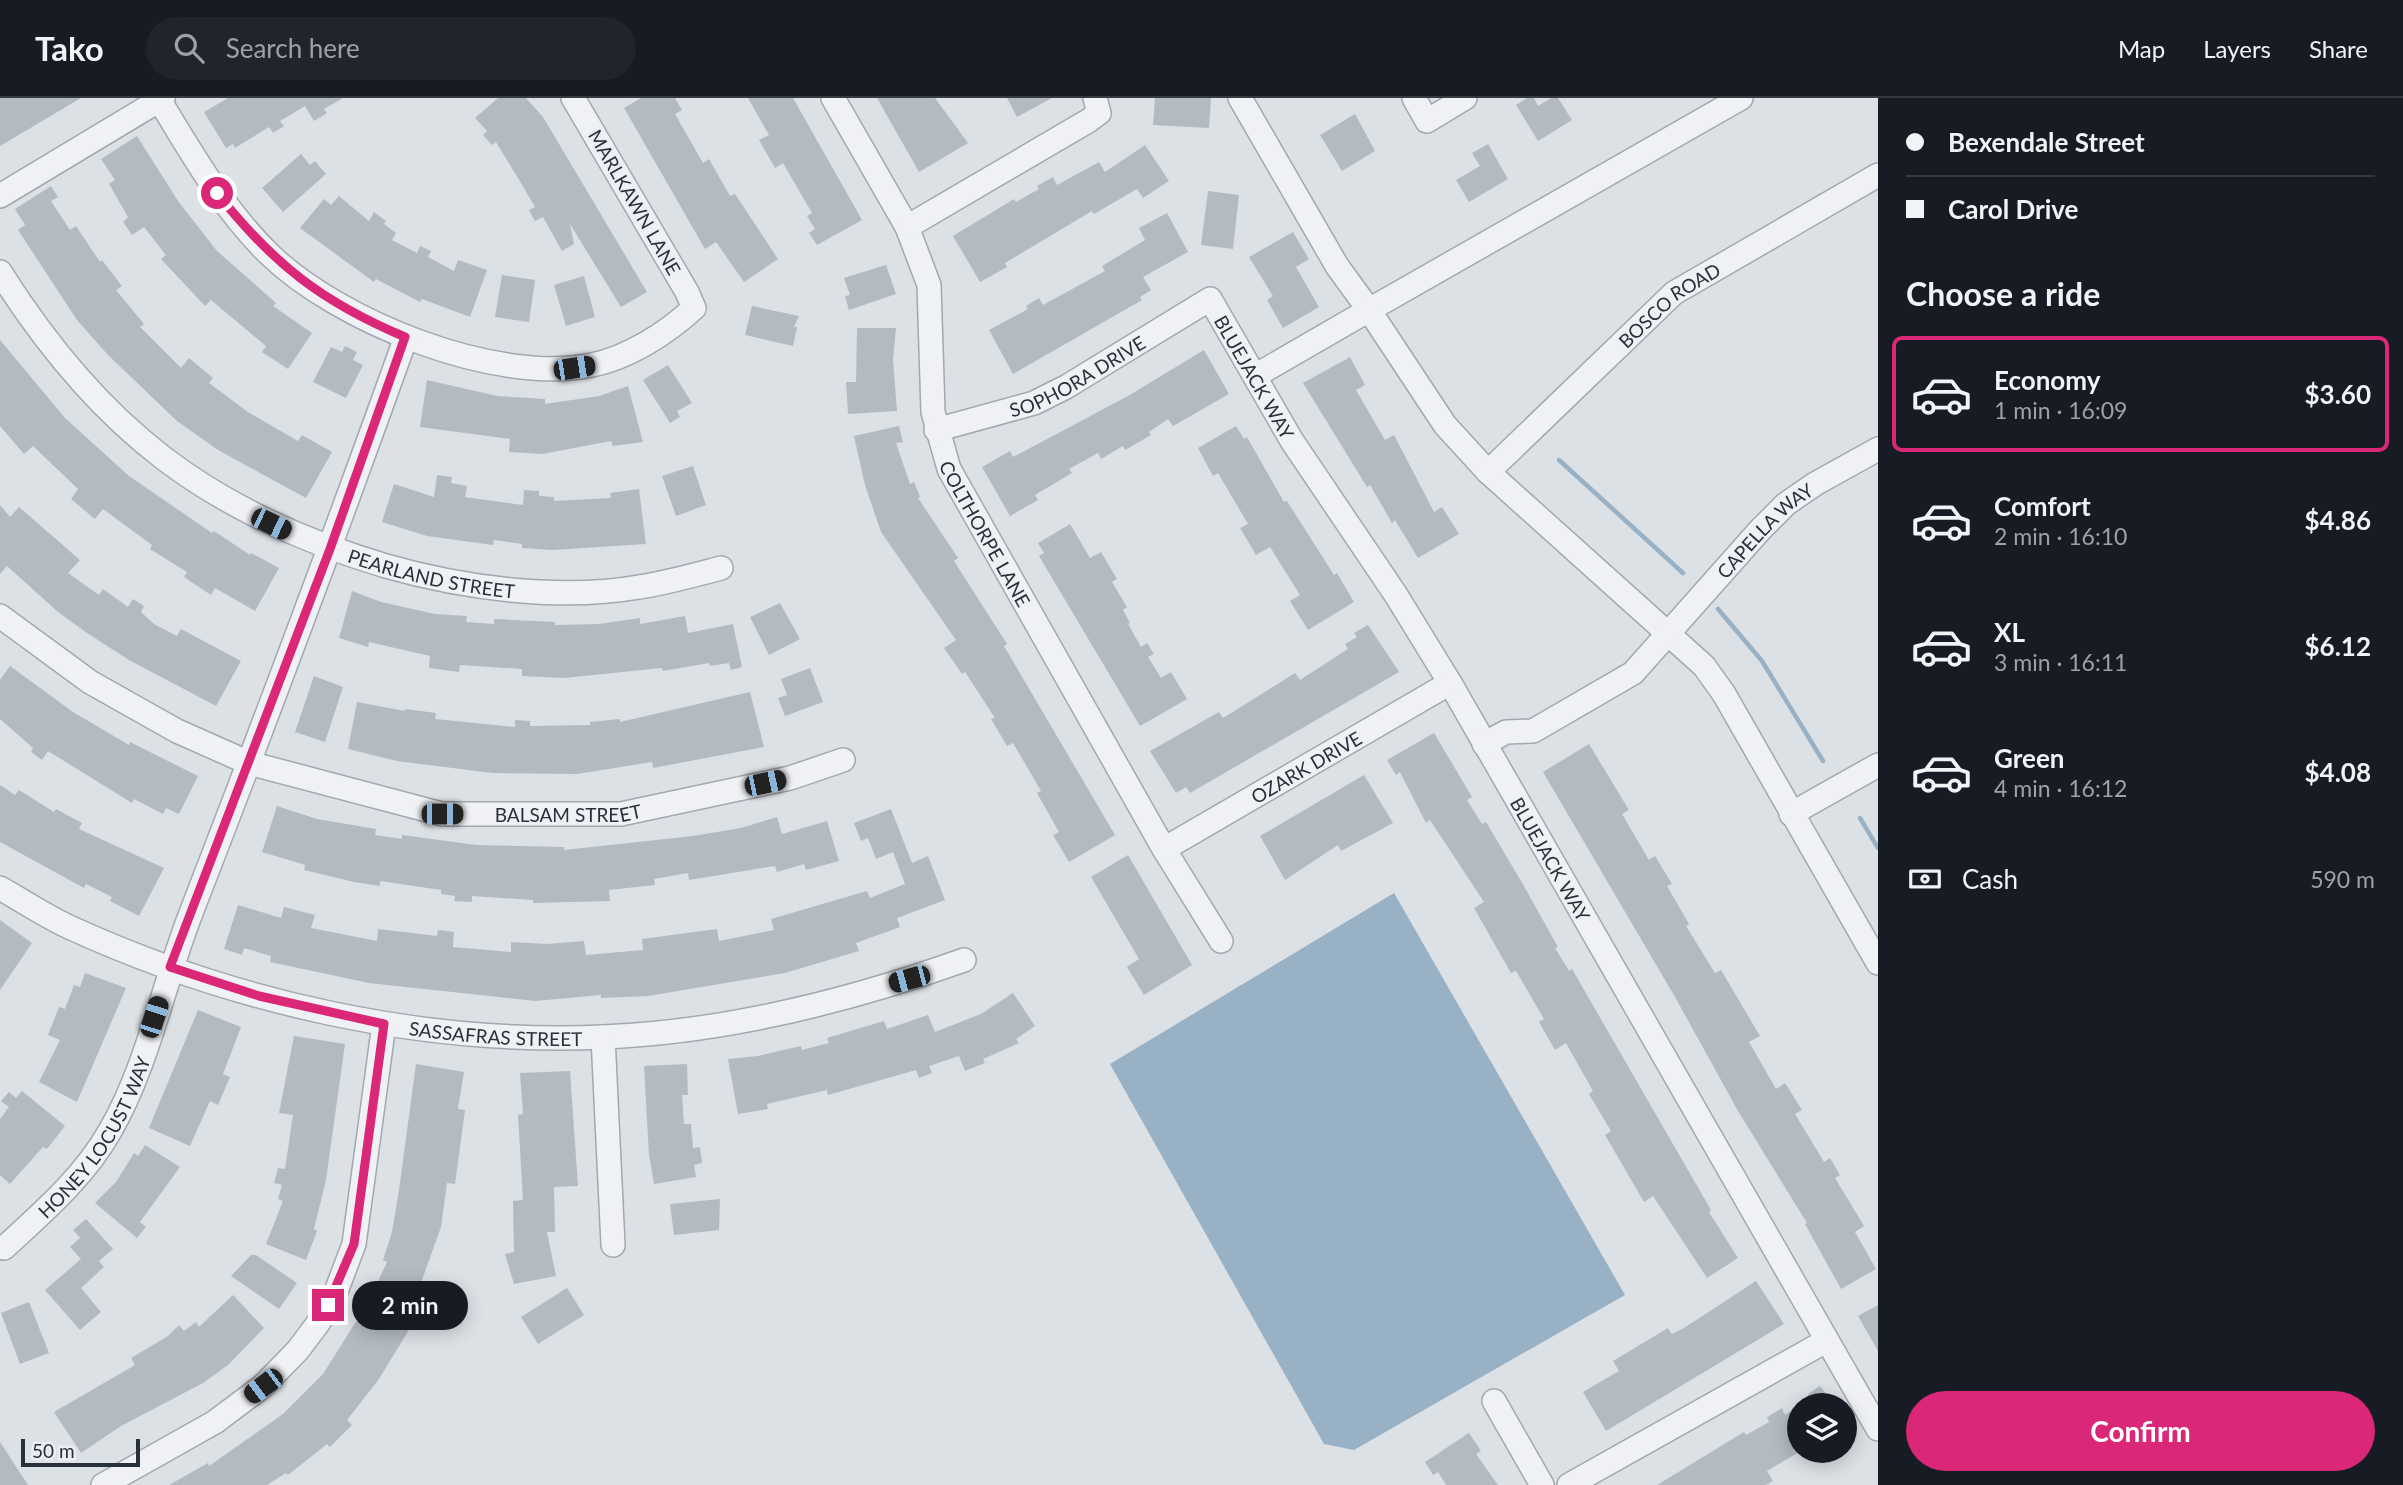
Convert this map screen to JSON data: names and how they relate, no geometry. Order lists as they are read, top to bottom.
{
  "streets": {
    "street": [
      "MARLKAWN LANE",
      "BOSCO ROAD",
      "SOPHORA DRIVE",
      "BLUEJACK WAY",
      "CAPELLA WAY",
      "COLTHORPE LANE",
      "PEARLAND STREET",
      "OZARK DRIVE",
      "BALSAM STREET",
      "SASSAFRAS STREET",
      "HONEY LOCUST WAY"
    ]
  },
  "crossings": [
    ["MARLKAWN LANE", "HONEY LOCUST WAY"],
    ["SOPHORA DRIVE", "BLUEJACK WAY"],
    ["SOPHORA DRIVE", "COLTHORPE LANE"],
    ["BLUEJACK WAY", "CAPELLA WAY"],
    ["BLUEJACK WAY", "OZARK DRIVE"],
    ["COLTHORPE LANE", "OZARK DRIVE"],
    ["PEARLAND STREET", "HONEY LOCUST WAY"],
    ["BALSAM STREET", "HONEY LOCUST WAY"],
    ["SASSAFRAS STREET", "HONEY LOCUST WAY"]
  ],
  "scale_bar": "50 m",
  "page": {
    "header": "Tako",
    "search": "Search here",
    "nav": ["Map", "Layers", "Share"],
    "banner": ["Bexendale Street", "Carol Drive"],
    "heading": "Choose a ride",
    "list": [
      {
        "name": "Economy",
        "note": "1 min · 16:09",
        "value": "$3.60"
      },
      {
        "name": "Comfort",
        "note": "2 min · 16:10",
        "value": "$4.86"
      },
      {
        "name": "XL",
        "note": "3 min · 16:11",
        "value": "$6.12"
      },
      {
        "name": "Green",
        "note": "4 min · 16:12",
        "value": "$4.08"
      }
    ],
    "pay": ["Cash", "590 m"],
    "bubble": "2 min",
    "buttons": "Confirm",
    "scale": "50 m"
  }
}
